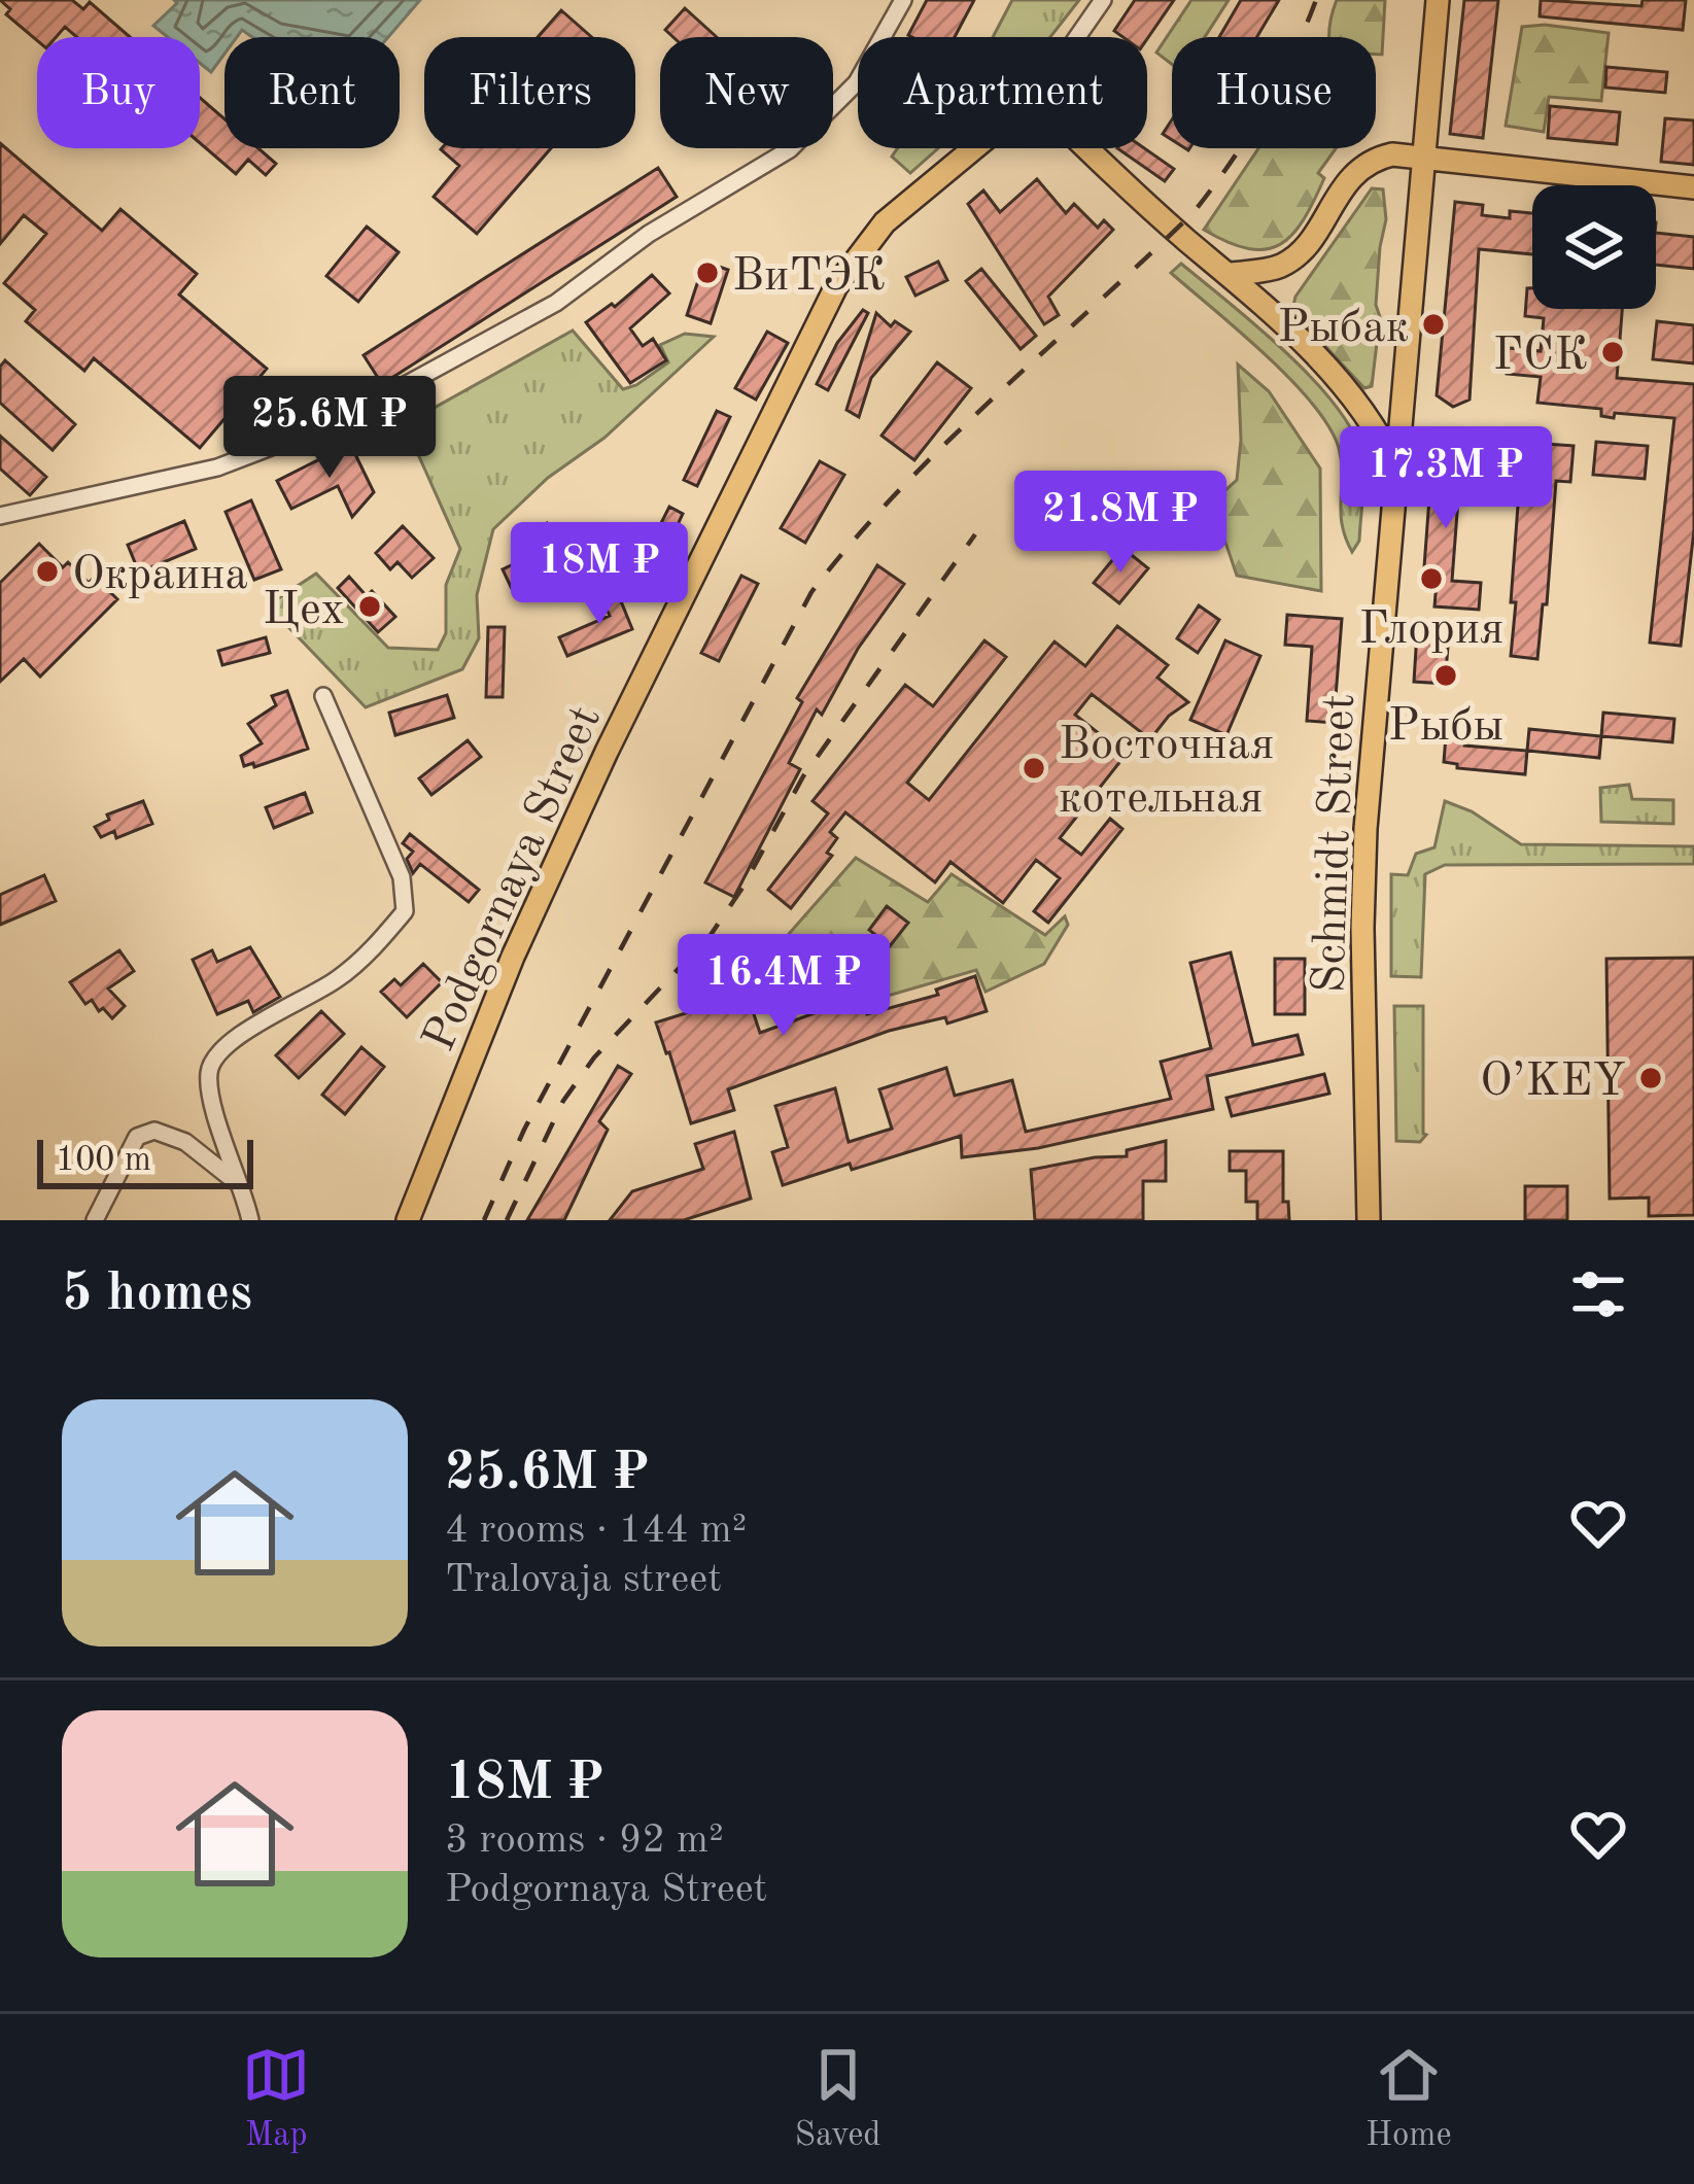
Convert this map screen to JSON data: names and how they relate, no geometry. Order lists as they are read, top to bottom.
{
  "streets": {
    "main road": ["Schmidt Street", "Podgornaya Street"]
  },
  "places": [
    "ВиТЭК",
    "Рыбак",
    "ГСК",
    "Окраина",
    "Глория",
    "Цех",
    "Рыбы",
    "Восточная котельная",
    "O’KEY"
  ],
  "scale_bar": "100 m",
  "page": {
    "chip": [
      "Buy",
      "Rent",
      "Filters",
      "New",
      "Apartment",
      "House"
    ],
    "price": [
      "25.6M ₽",
      "17.3M ₽",
      "21.8M ₽",
      "18M ₽",
      "16.4M ₽"
    ],
    "scale": "100 m",
    "heading": "5 homes",
    "list": [
      {
        "name": "25.6M ₽",
        "note": "4 rooms · 144 m² · Tralovaja street"
      },
      {
        "name": "18M ₽",
        "note": "3 rooms · 92 m² · Podgornaya Street"
      }
    ],
    "tabs": ["Map", "Saved", "Home"]
  }
}
